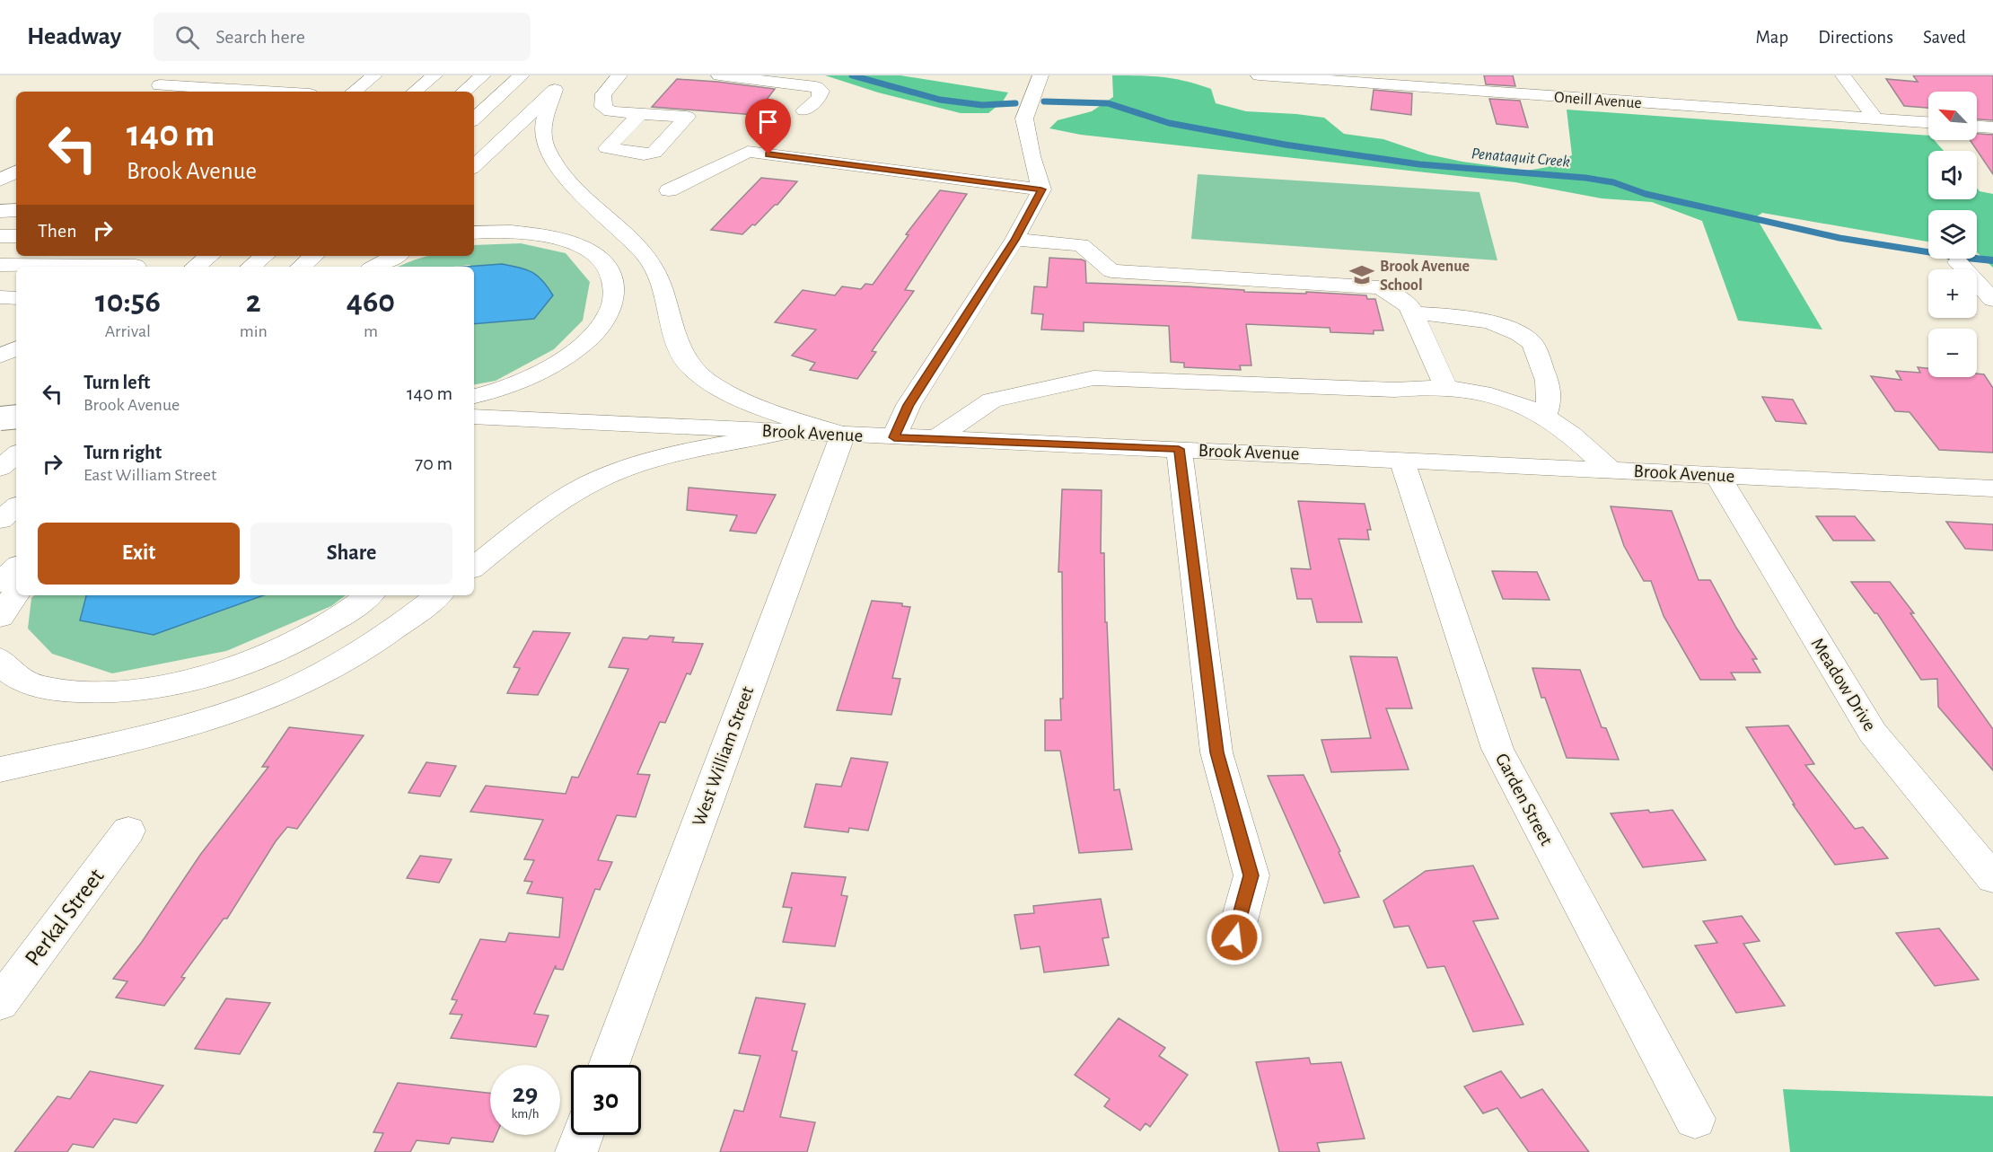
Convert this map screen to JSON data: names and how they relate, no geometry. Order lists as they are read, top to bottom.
{
  "streets": {
    "main road": [
      "Oneill Avenue",
      "Brook Avenue",
      "Meadow Drive",
      "West William Street",
      "Garden Street",
      "Perkal Street"
    ]
  },
  "crossings": [
    ["Brook Avenue", "Meadow Drive"],
    ["Brook Avenue", "West William Street"],
    ["Brook Avenue", "Garden Street"]
  ],
  "water": ["Penataquit Creek"],
  "places": {
    "school or university": ["Brook Avenue School"]
  },
  "north": "top left",
  "page": {
    "header": "Headway",
    "search": "Search here",
    "nav": ["Map", "Directions", "Saved"],
    "map_buttons": ["+", "−"],
    "turn": ["140 m", "Brook Avenue"],
    "then": "Then",
    "eta": [
      "10:56",
      "Arrival",
      "2",
      "min",
      "460",
      "m"
    ],
    "list": [
      {
        "name": "Turn left",
        "note": "Brook Avenue",
        "value": "140 m"
      },
      {
        "name": "Turn right",
        "note": "East William Street",
        "value": "70 m"
      }
    ],
    "buttons": ["Exit", "Share"],
    "speed": "29 km/h",
    "limit": "30"
  }
}
